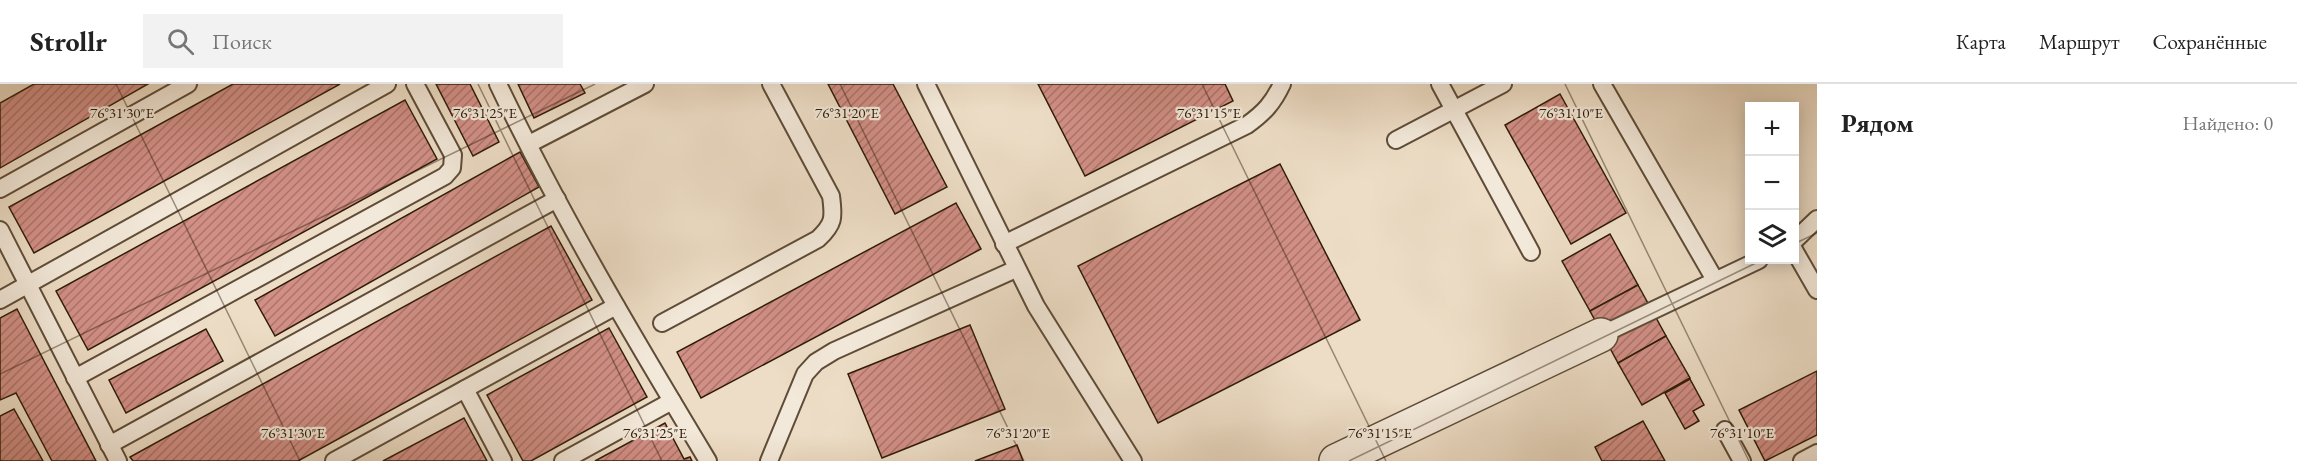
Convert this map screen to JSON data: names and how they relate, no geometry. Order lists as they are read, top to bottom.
{
  "page": {
    "header": "Strollr",
    "search": "Поиск",
    "nav": ["Карта", "Маршрут", "Сохранённые"],
    "heading": ["Рядом", "Найдено: 0"],
    "map_buttons": ["+", "−"]
  },
  "coordinates": [
    "76°31'30\"E",
    "76°31'25\"E",
    "76°31'15\"E",
    "76°31'10\"E",
    "76°31'20\"E"
  ]
}
